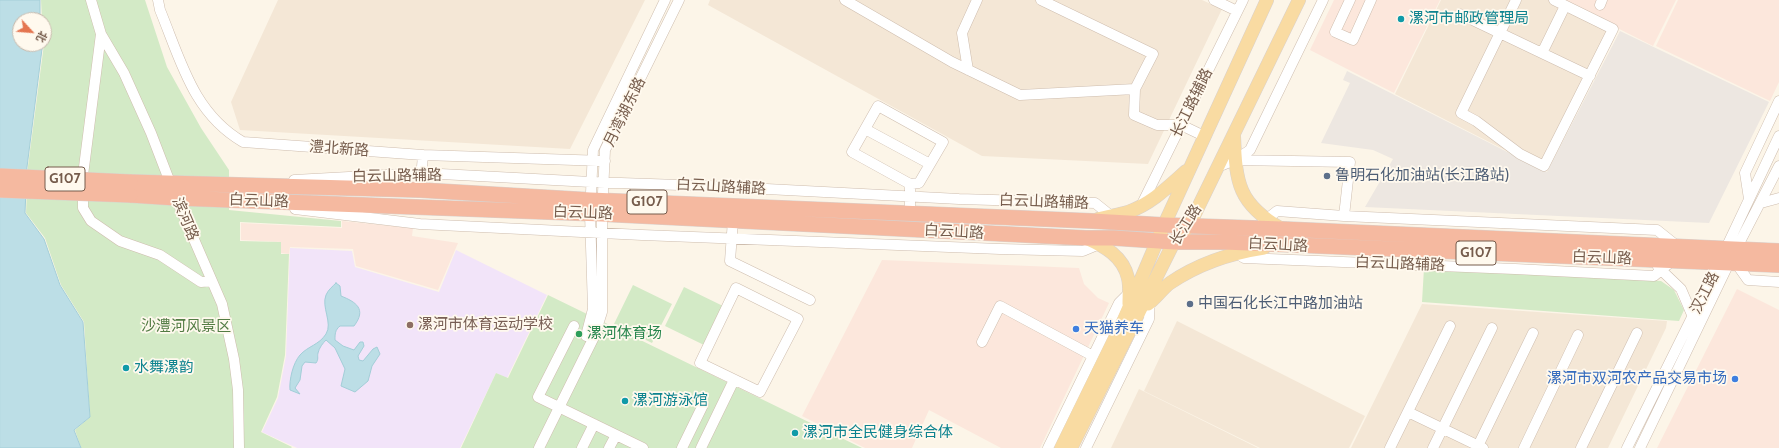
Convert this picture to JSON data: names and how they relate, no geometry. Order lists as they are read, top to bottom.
{
  "streets": {
    "highway": ["G107", "白云山路"],
    "main road": ["长江路"],
    "street": [
      "长江路辅路",
      "月湾湖东路",
      "澧北新路",
      "白云山路辅路",
      "滨河路",
      "汉江路"
    ]
  },
  "crossings": [
    ["月湾湖东路", "澧北新路"],
    ["月湾湖东路", "白云山路辅路"],
    ["月湾湖东路", "白云山路"],
    ["白云山路辅路", "白云山路"],
    ["G107", "白云山路"],
    ["白云山路", "滨河路"],
    ["白云山路", "长江路"],
    ["白云山路", "汉江路"]
  ],
  "parks": ["沙澧河风景区"],
  "places": [
    "漯河市邮政管理局",
    "鲁明石化加油站(长江路站)",
    "中国石化长江中路加油站",
    "漯河市体育运动学校",
    "天猫养车",
    "漯河体育场",
    "水舞漯韵",
    "漯河市双河农产品交易市场",
    "漯河游泳馆",
    "漯河市全民健身综合体"
  ],
  "north": "bottom right"
}
